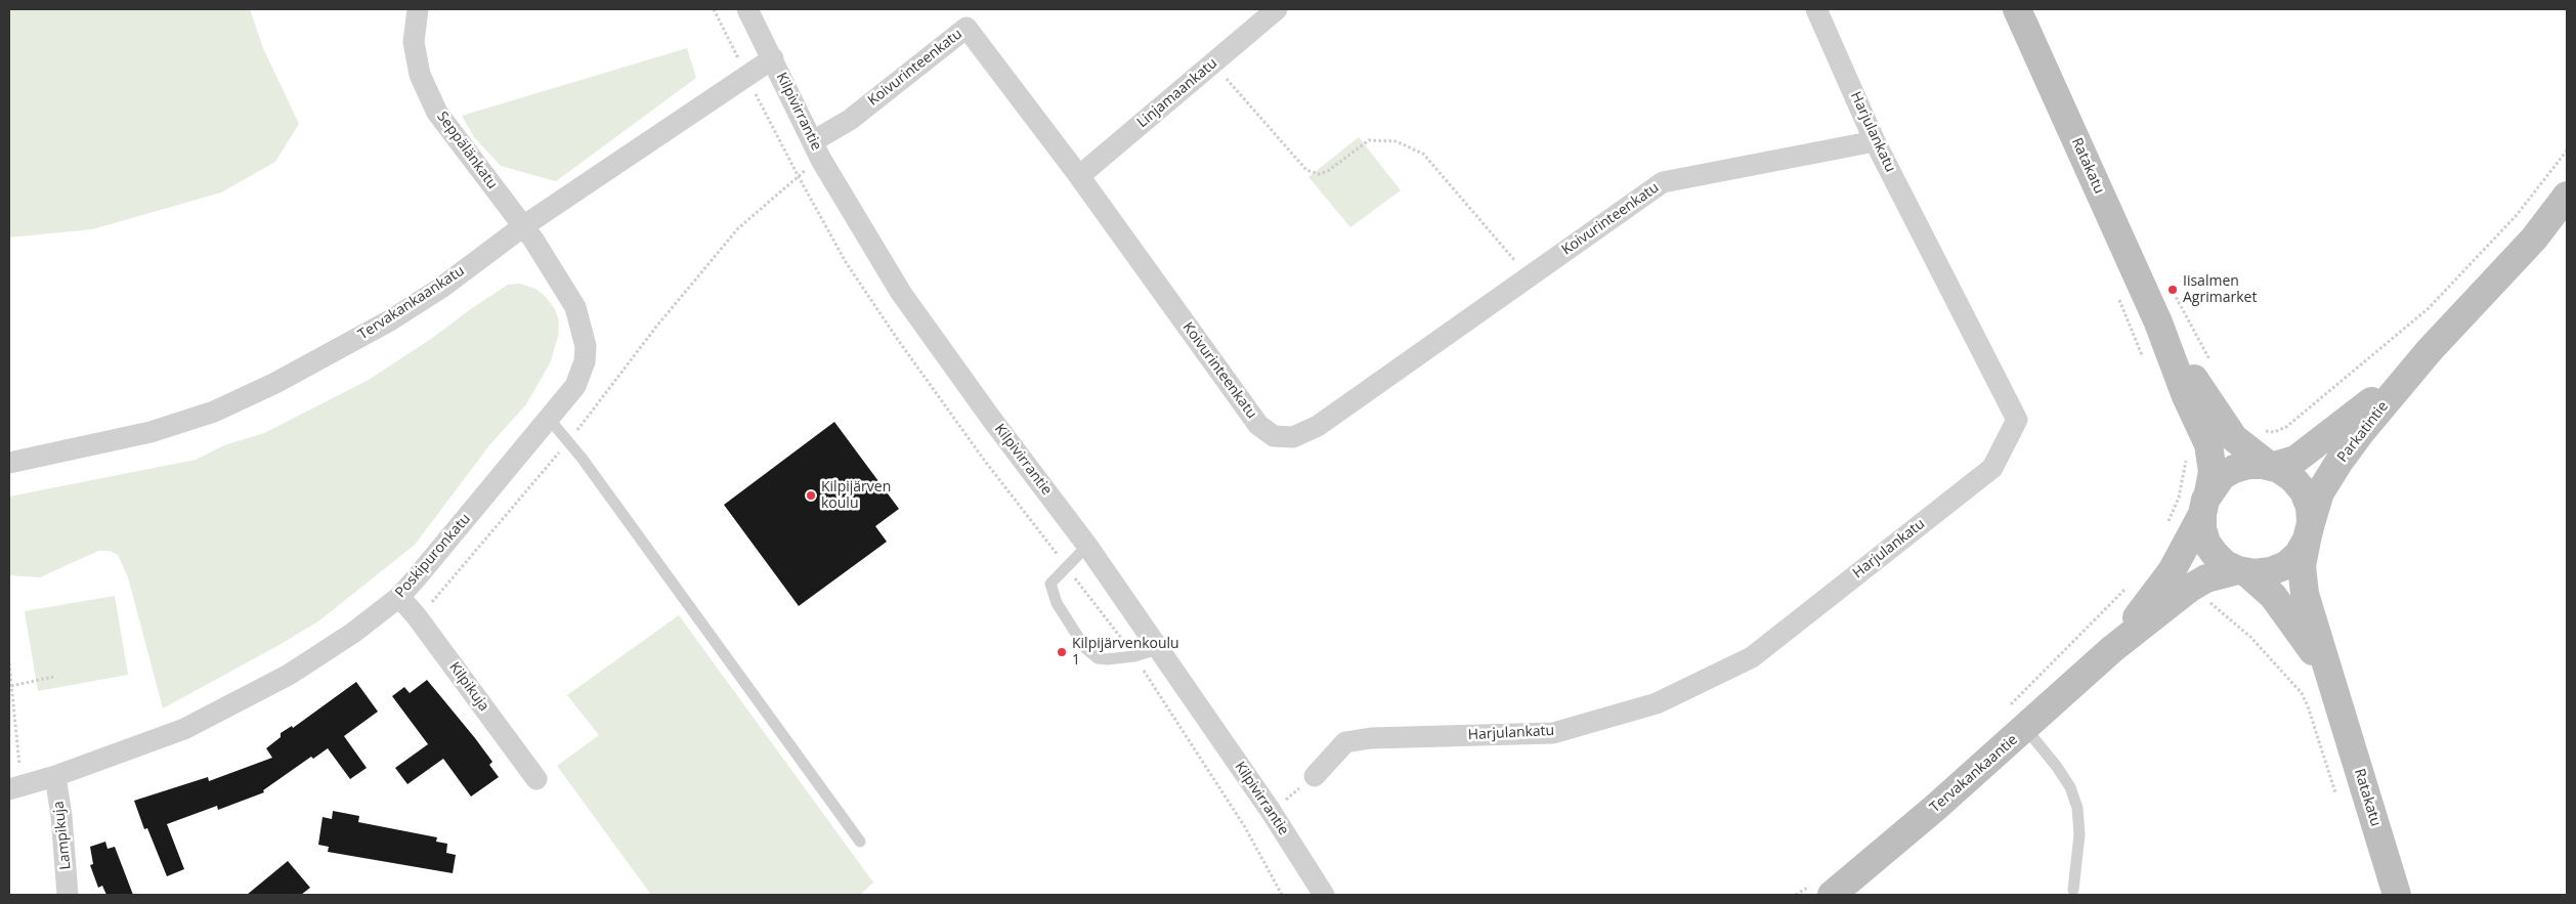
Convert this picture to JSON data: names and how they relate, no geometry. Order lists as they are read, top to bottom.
{
  "streets": {
    "street": [
      "Koivurinteenkatu",
      "Linjamaankatu",
      "Kilpivirrantie",
      "Harjulankatu",
      "Seppälänkatu",
      "Ratakatu",
      "Tervakankaankatu",
      "Parkatintie",
      "Poskipuronkatu",
      "Kilpikuja",
      "Tervakankaantie",
      "Lampikuja"
    ]
  },
  "crossings": [
    ["Koivurinteenkatu", "Linjamaankatu"],
    ["Koivurinteenkatu", "Kilpivirrantie"],
    ["Koivurinteenkatu", "Harjulankatu"],
    ["Kilpivirrantie", "Tervakankaankatu"],
    ["Seppälänkatu", "Tervakankaankatu"],
    ["Seppälänkatu", "Poskipuronkatu"],
    ["Ratakatu", "Parkatintie"],
    ["Ratakatu", "Tervakankaantie"],
    ["Tervakankaankatu", "Poskipuronkatu"],
    ["Parkatintie", "Tervakankaantie"],
    ["Poskipuronkatu", "Kilpikuja"],
    ["Poskipuronkatu", "Lampikuja"]
  ],
  "places": ["Iisalmen Agrimarket", "Kilpijärven koulu", "Kilpijärvenkoulu 1"]
}
